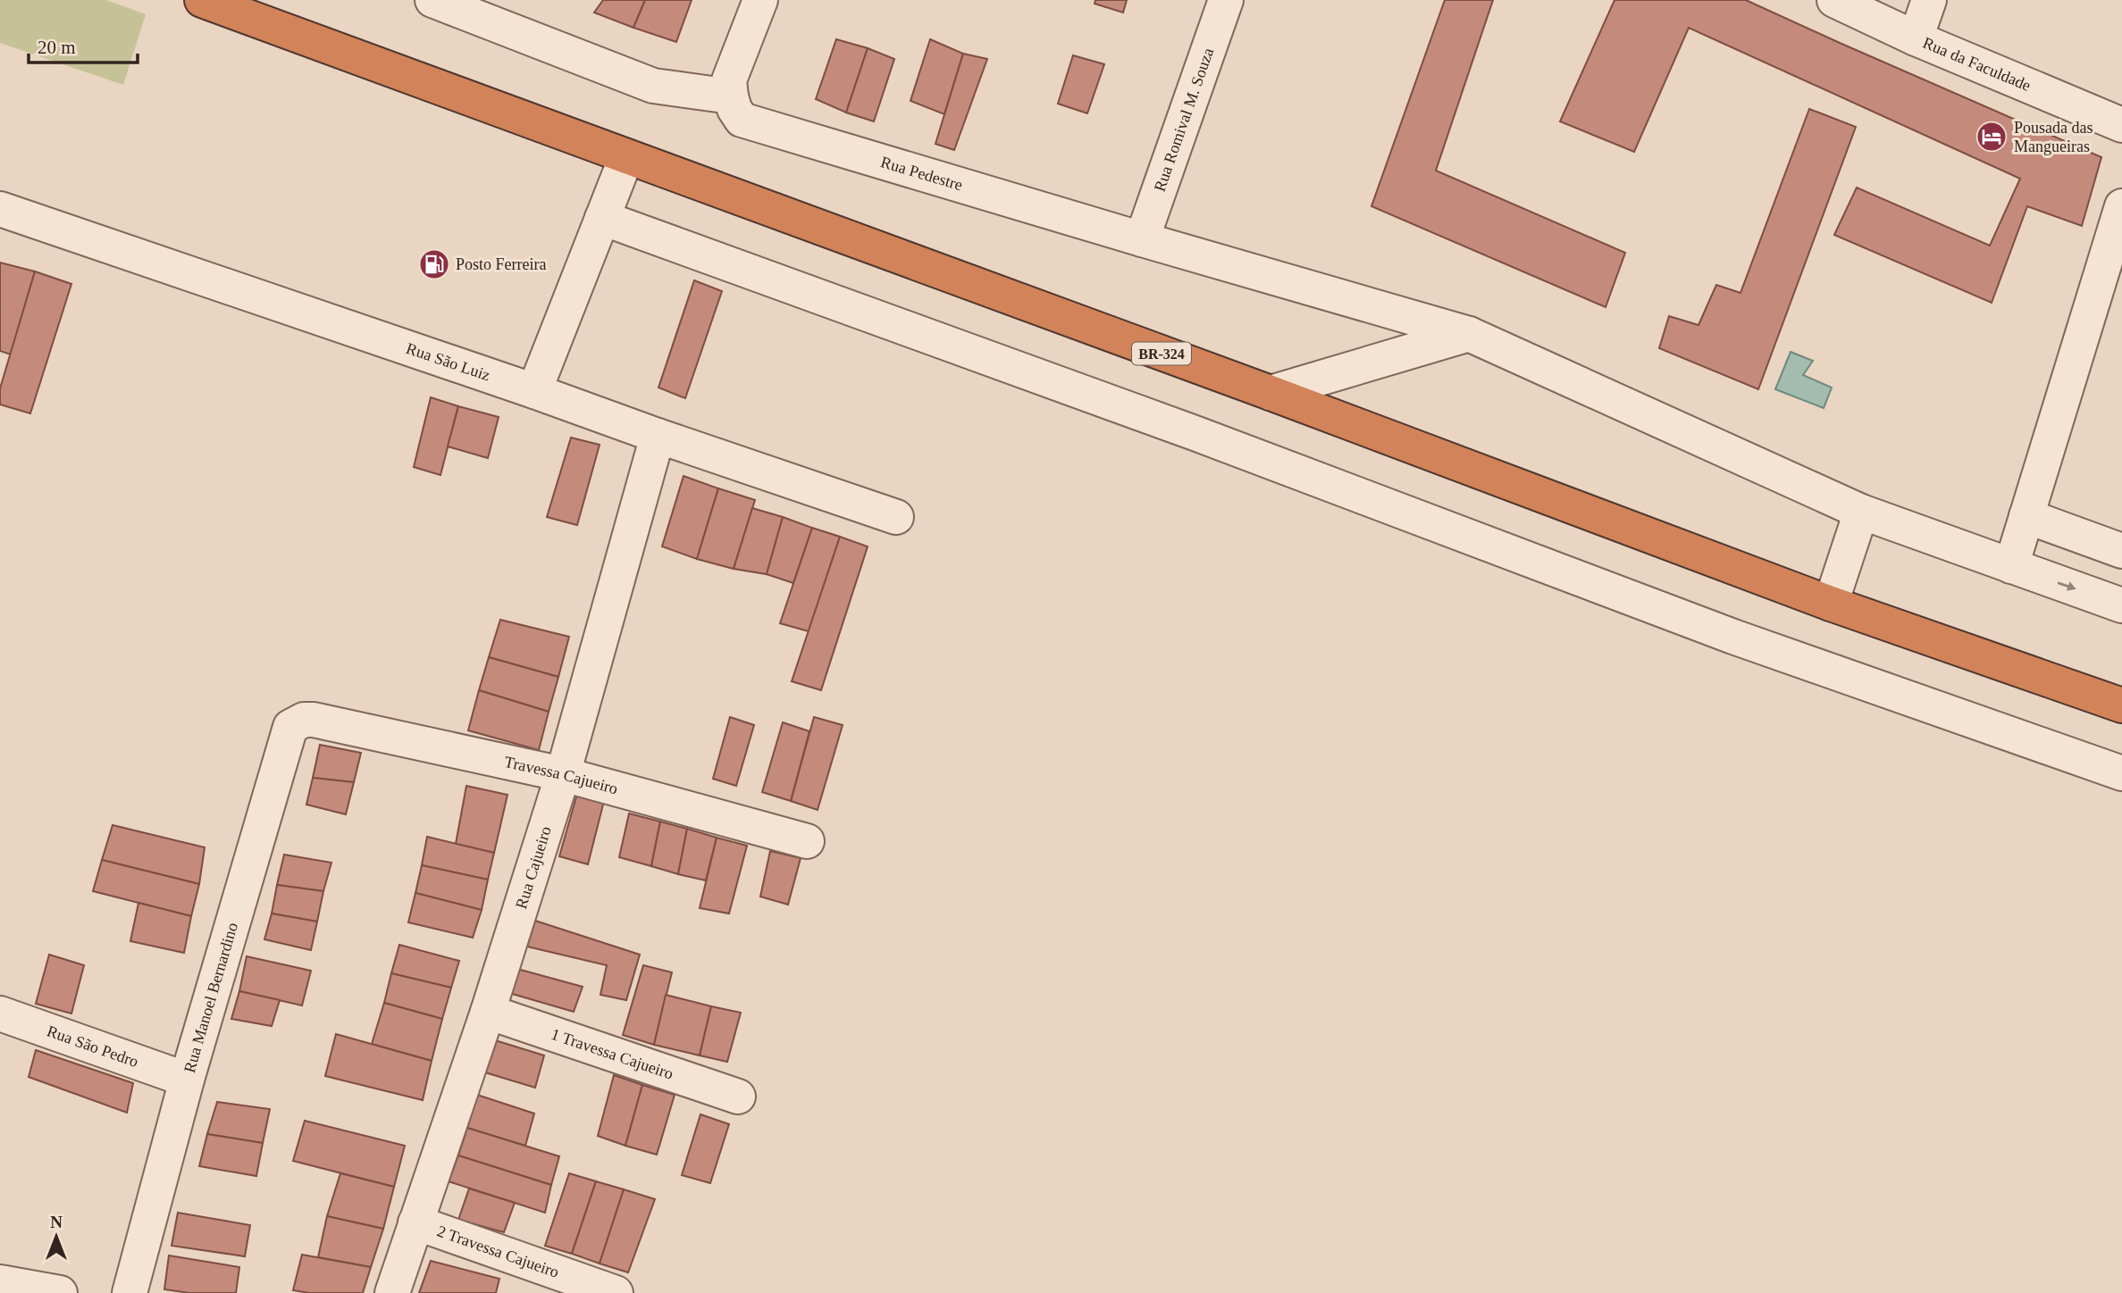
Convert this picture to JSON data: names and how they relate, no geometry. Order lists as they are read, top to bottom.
{
  "streets": {
    "highway": ["BR-324"],
    "street": [
      "Rua da Faculdade",
      "Rua Romival M. Souza",
      "Rua Pedestre",
      "Rua São Luiz",
      "Travessa Cajueiro",
      "Rua Cajueiro",
      "Rua Manoel Bernardino",
      "Rua São Pedro",
      "1 Travessa Cajueiro",
      "2 Travessa Cajueiro"
    ]
  },
  "crossings": [
    ["Rua Romival M. Souza", "Rua Pedestre"],
    ["Rua São Luiz", "Rua Cajueiro"],
    ["Travessa Cajueiro", "Rua Cajueiro"],
    ["Travessa Cajueiro", "Rua Manoel Bernardino"],
    ["Rua Cajueiro", "1 Travessa Cajueiro"],
    ["Rua Cajueiro", "2 Travessa Cajueiro"],
    ["Rua Manoel Bernardino", "Rua São Pedro"]
  ],
  "places": {
    "hotel": ["Pousada das Mangueiras"],
    "fuel station": ["Posto Ferreira"]
  },
  "scale_bar": "20 m",
  "north": "top"
}
